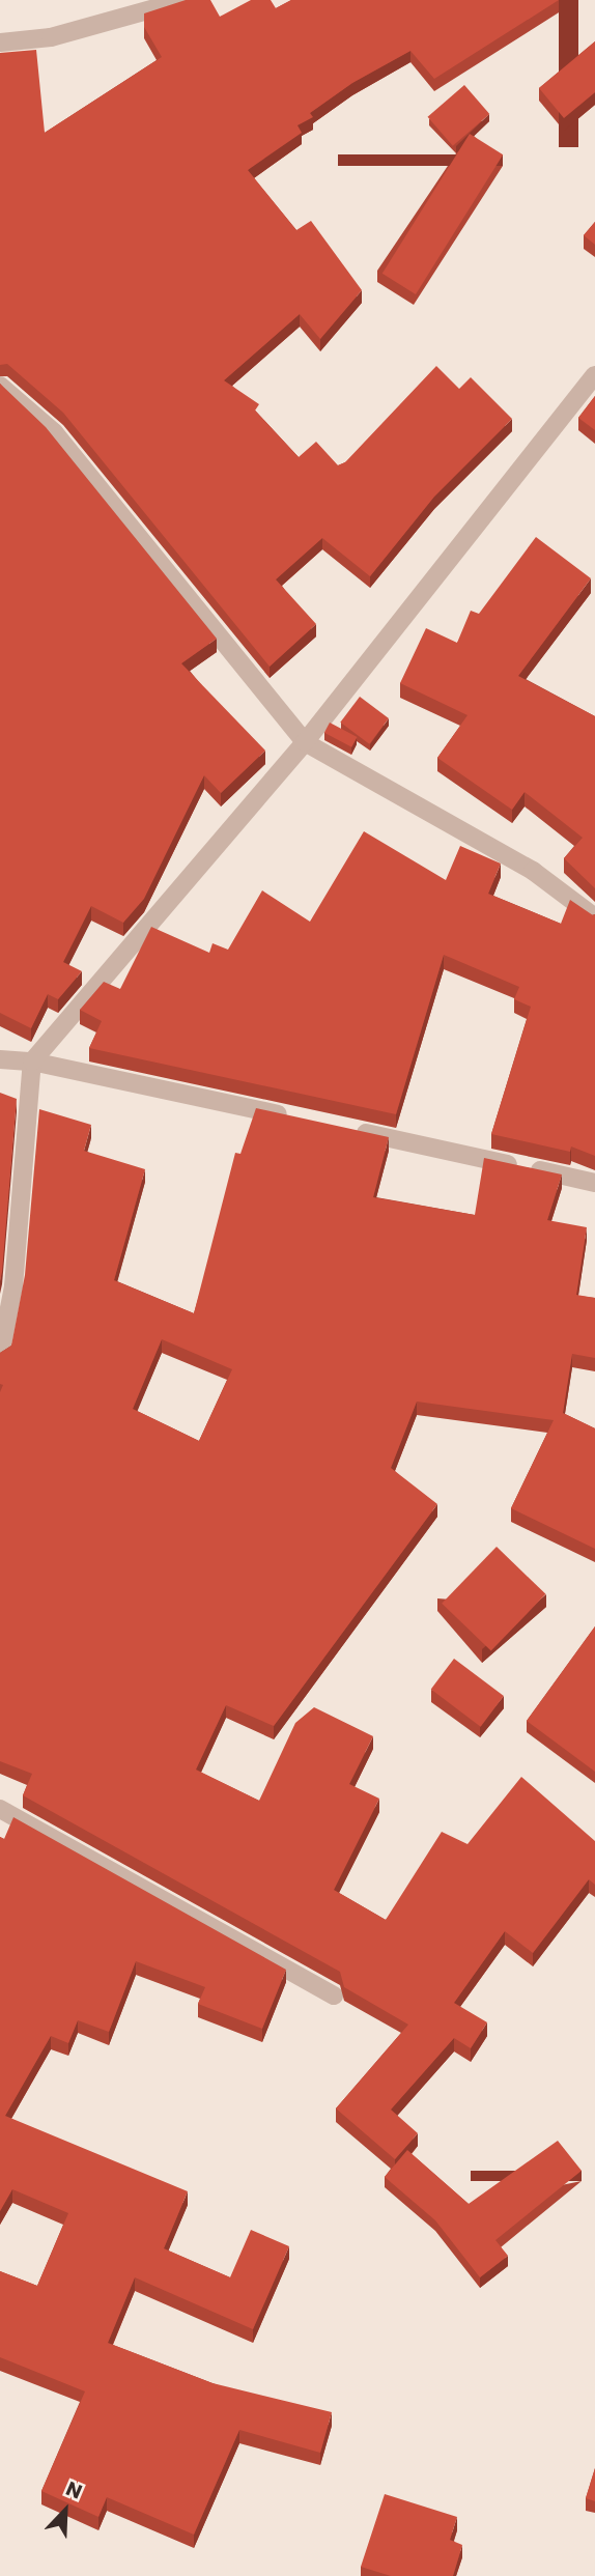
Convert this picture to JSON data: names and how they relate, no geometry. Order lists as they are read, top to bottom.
{
  "north": "top right"
}
